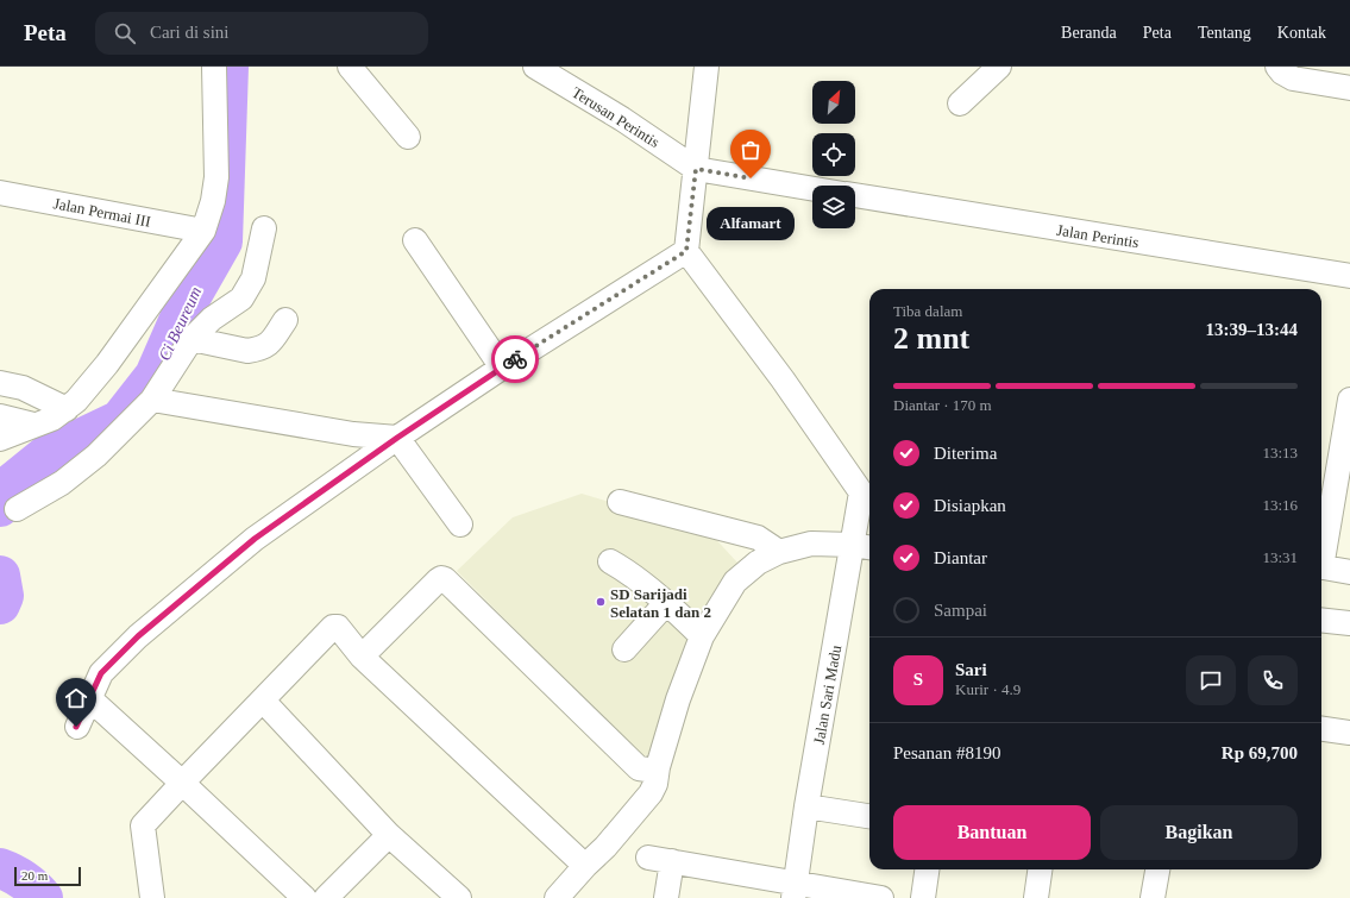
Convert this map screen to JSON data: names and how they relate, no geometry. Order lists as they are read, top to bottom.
{
  "streets": {
    "street": [
      "Terusan Perintis",
      "Jalan Permai III",
      "Jalan Perintis",
      "Jalan Sari Madu"
    ]
  },
  "crossings": [
    ["Terusan Perintis", "Jalan Perintis"]
  ],
  "water": ["Ci Beureum"],
  "places": ["Alfamart", "SD Sarijadi Selatan 1 dan 2"],
  "scale_bar": "20 m",
  "north": "top right",
  "page": {
    "header": "Peta",
    "search": "Cari di sini",
    "nav": [
      "Beranda",
      "Peta",
      "Tentang",
      "Kontak"
    ],
    "bubble": "Alfamart",
    "heading": ["2 mnt", "Tiba dalam", "13:39–13:44"],
    "panel": [
      "Sari",
      "Kurir · 4.9",
      "Pesanan #8190",
      "Rp 69,700"
    ],
    "bar": "Diantar · 170 m",
    "list": [
      ["Diterima", "13:13"],
      ["Disiapkan", "13:16"],
      ["Diantar", "13:31"],
      "Sampai"
    ],
    "round": "S",
    "buttons": ["Bantuan", "Bagikan"],
    "scale": "20 m"
  }
}
